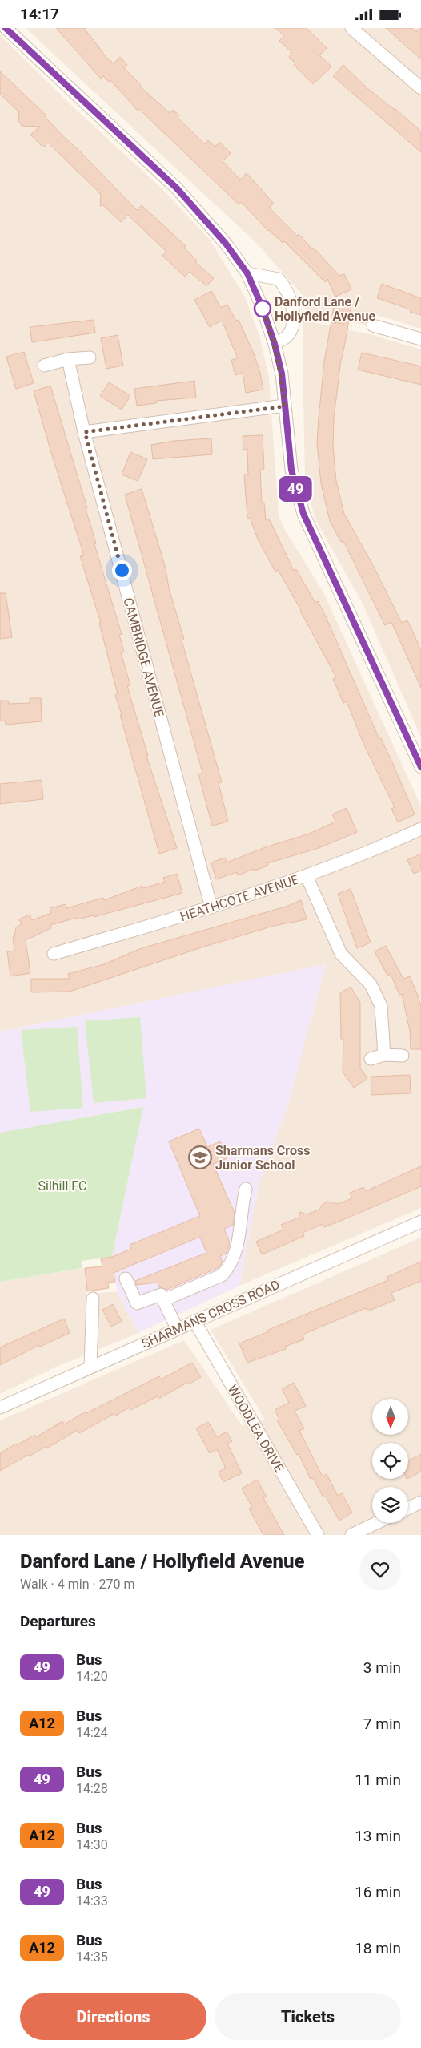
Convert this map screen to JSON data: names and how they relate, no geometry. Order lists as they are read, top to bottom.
{
  "streets": {
    "street": [
      "CAMBRIDGE AVENUE",
      "HEATHCOTE AVENUE",
      "SHARMANS CROSS ROAD",
      "WOODLEA DRIVE"
    ]
  },
  "crossings": [
    ["CAMBRIDGE AVENUE", "HEATHCOTE AVENUE"],
    ["SHARMANS CROSS ROAD", "WOODLEA DRIVE"]
  ],
  "parks": ["Silhill FC"],
  "places": {
    "other": ["Danford Lane / Hollyfield Avenue"],
    "school or university": ["Sharmans Cross Junior School"]
  },
  "lines": ["bus line 49"],
  "north": "bottom",
  "page": {
    "status": "14:17",
    "on_map": "49",
    "heading": [
      ["Danford Lane / Hollyfield Avenue", "Walk · 4 min · 270 m"],
      "Departures"
    ],
    "list": [
      {
        "mark": "49",
        "name": "Bus",
        "note": "14:20",
        "value": "3 min"
      },
      {
        "mark": "A12",
        "name": "Bus",
        "note": "14:24",
        "value": "7 min"
      },
      {
        "mark": "49",
        "name": "Bus",
        "note": "14:28",
        "value": "11 min"
      },
      {
        "mark": "A12",
        "name": "Bus",
        "note": "14:30",
        "value": "13 min"
      },
      {
        "mark": "49",
        "name": "Bus",
        "note": "14:33",
        "value": "16 min"
      },
      {
        "mark": "A12",
        "name": "Bus",
        "note": "14:35",
        "value": "18 min"
      }
    ],
    "buttons": ["Directions", "Tickets"]
  }
}
